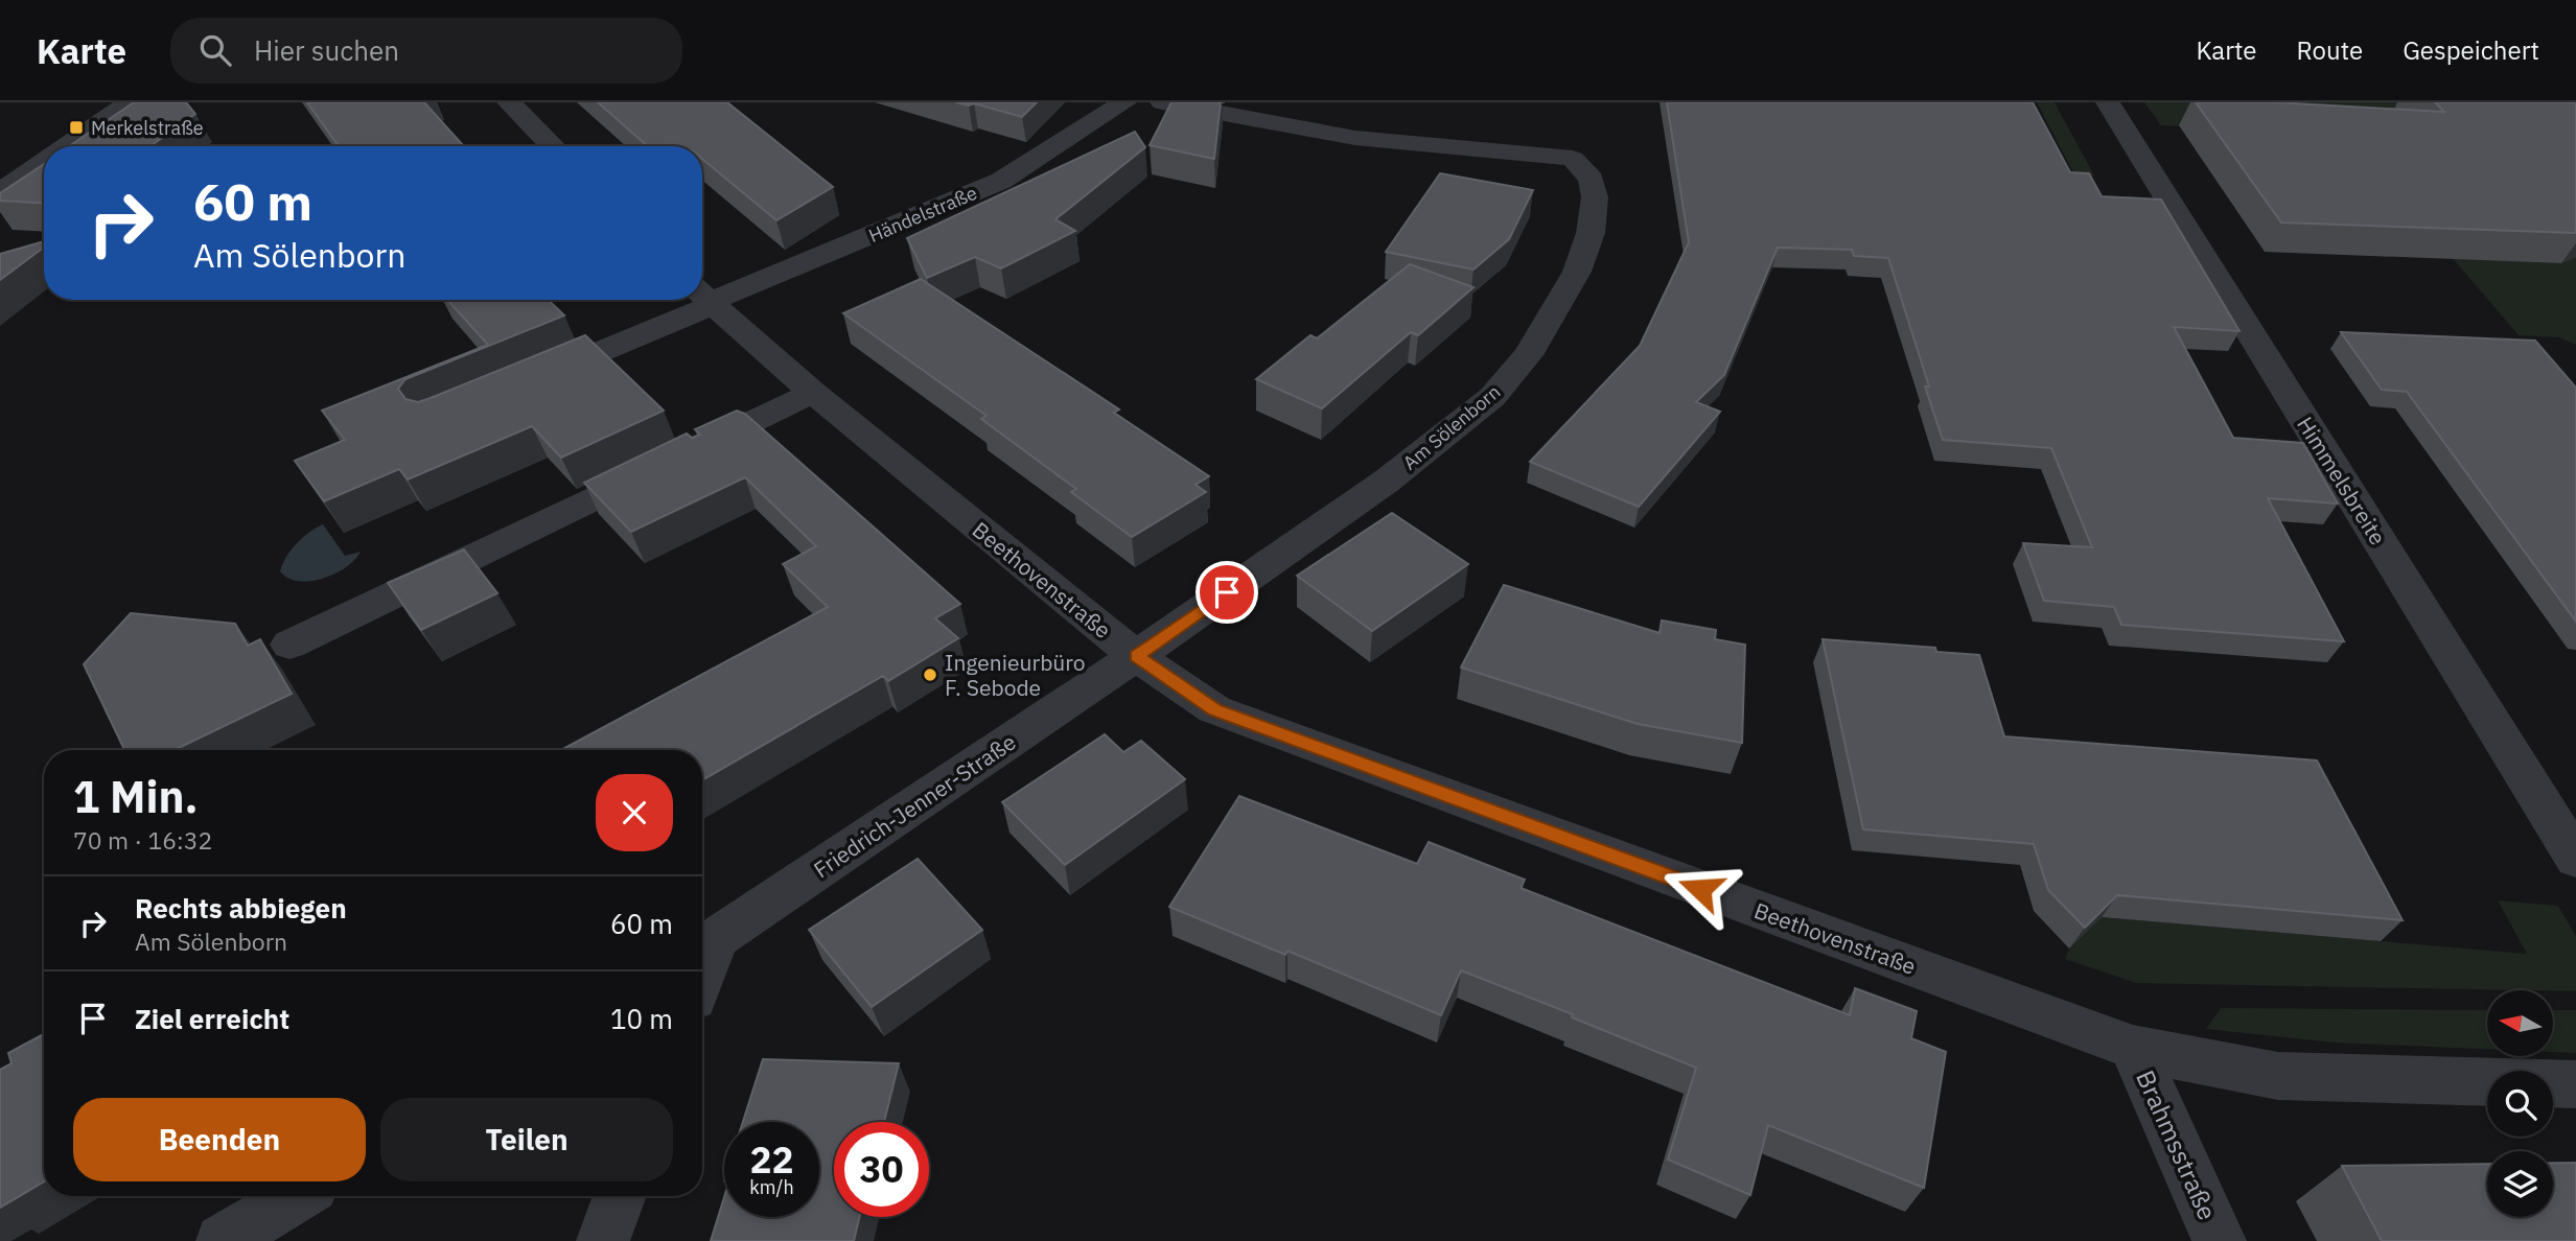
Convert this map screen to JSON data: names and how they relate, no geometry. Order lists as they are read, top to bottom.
{
  "streets": {
    "street": [
      "Händelstraße",
      "Am Sölenborn",
      "Himmelsbreite",
      "Beethovenstraße",
      "Friedrich-Jenner-Straße",
      "Brahmsstraße"
    ]
  },
  "crossings": [
    ["Händelstraße", "Beethovenstraße"],
    ["Am Sölenborn", "Beethovenstraße"],
    ["Am Sölenborn", "Friedrich-Jenner-Straße"],
    ["Beethovenstraße", "Friedrich-Jenner-Straße"],
    ["Beethovenstraße", "Brahmsstraße"]
  ],
  "places": {
    "transit": ["Merkelstraße"],
    "other": ["Ingenieurbüro F. Sebode"]
  },
  "north": "left",
  "page": {
    "header": "Karte",
    "search": "Hier suchen",
    "nav": ["Karte", "Route", "Gespeichert"],
    "turn": ["60 m", "Am Sölenborn"],
    "heading": ["1 Min.", "70 m · 16:32"],
    "list": [
      {
        "name": "Rechts abbiegen",
        "note": "Am Sölenborn",
        "value": "60 m"
      },
      {
        "name": "Ziel erreicht",
        "value": "10 m"
      }
    ],
    "buttons": ["Beenden", "Teilen"],
    "speed": "22 km/h",
    "limit": "30"
  }
}
